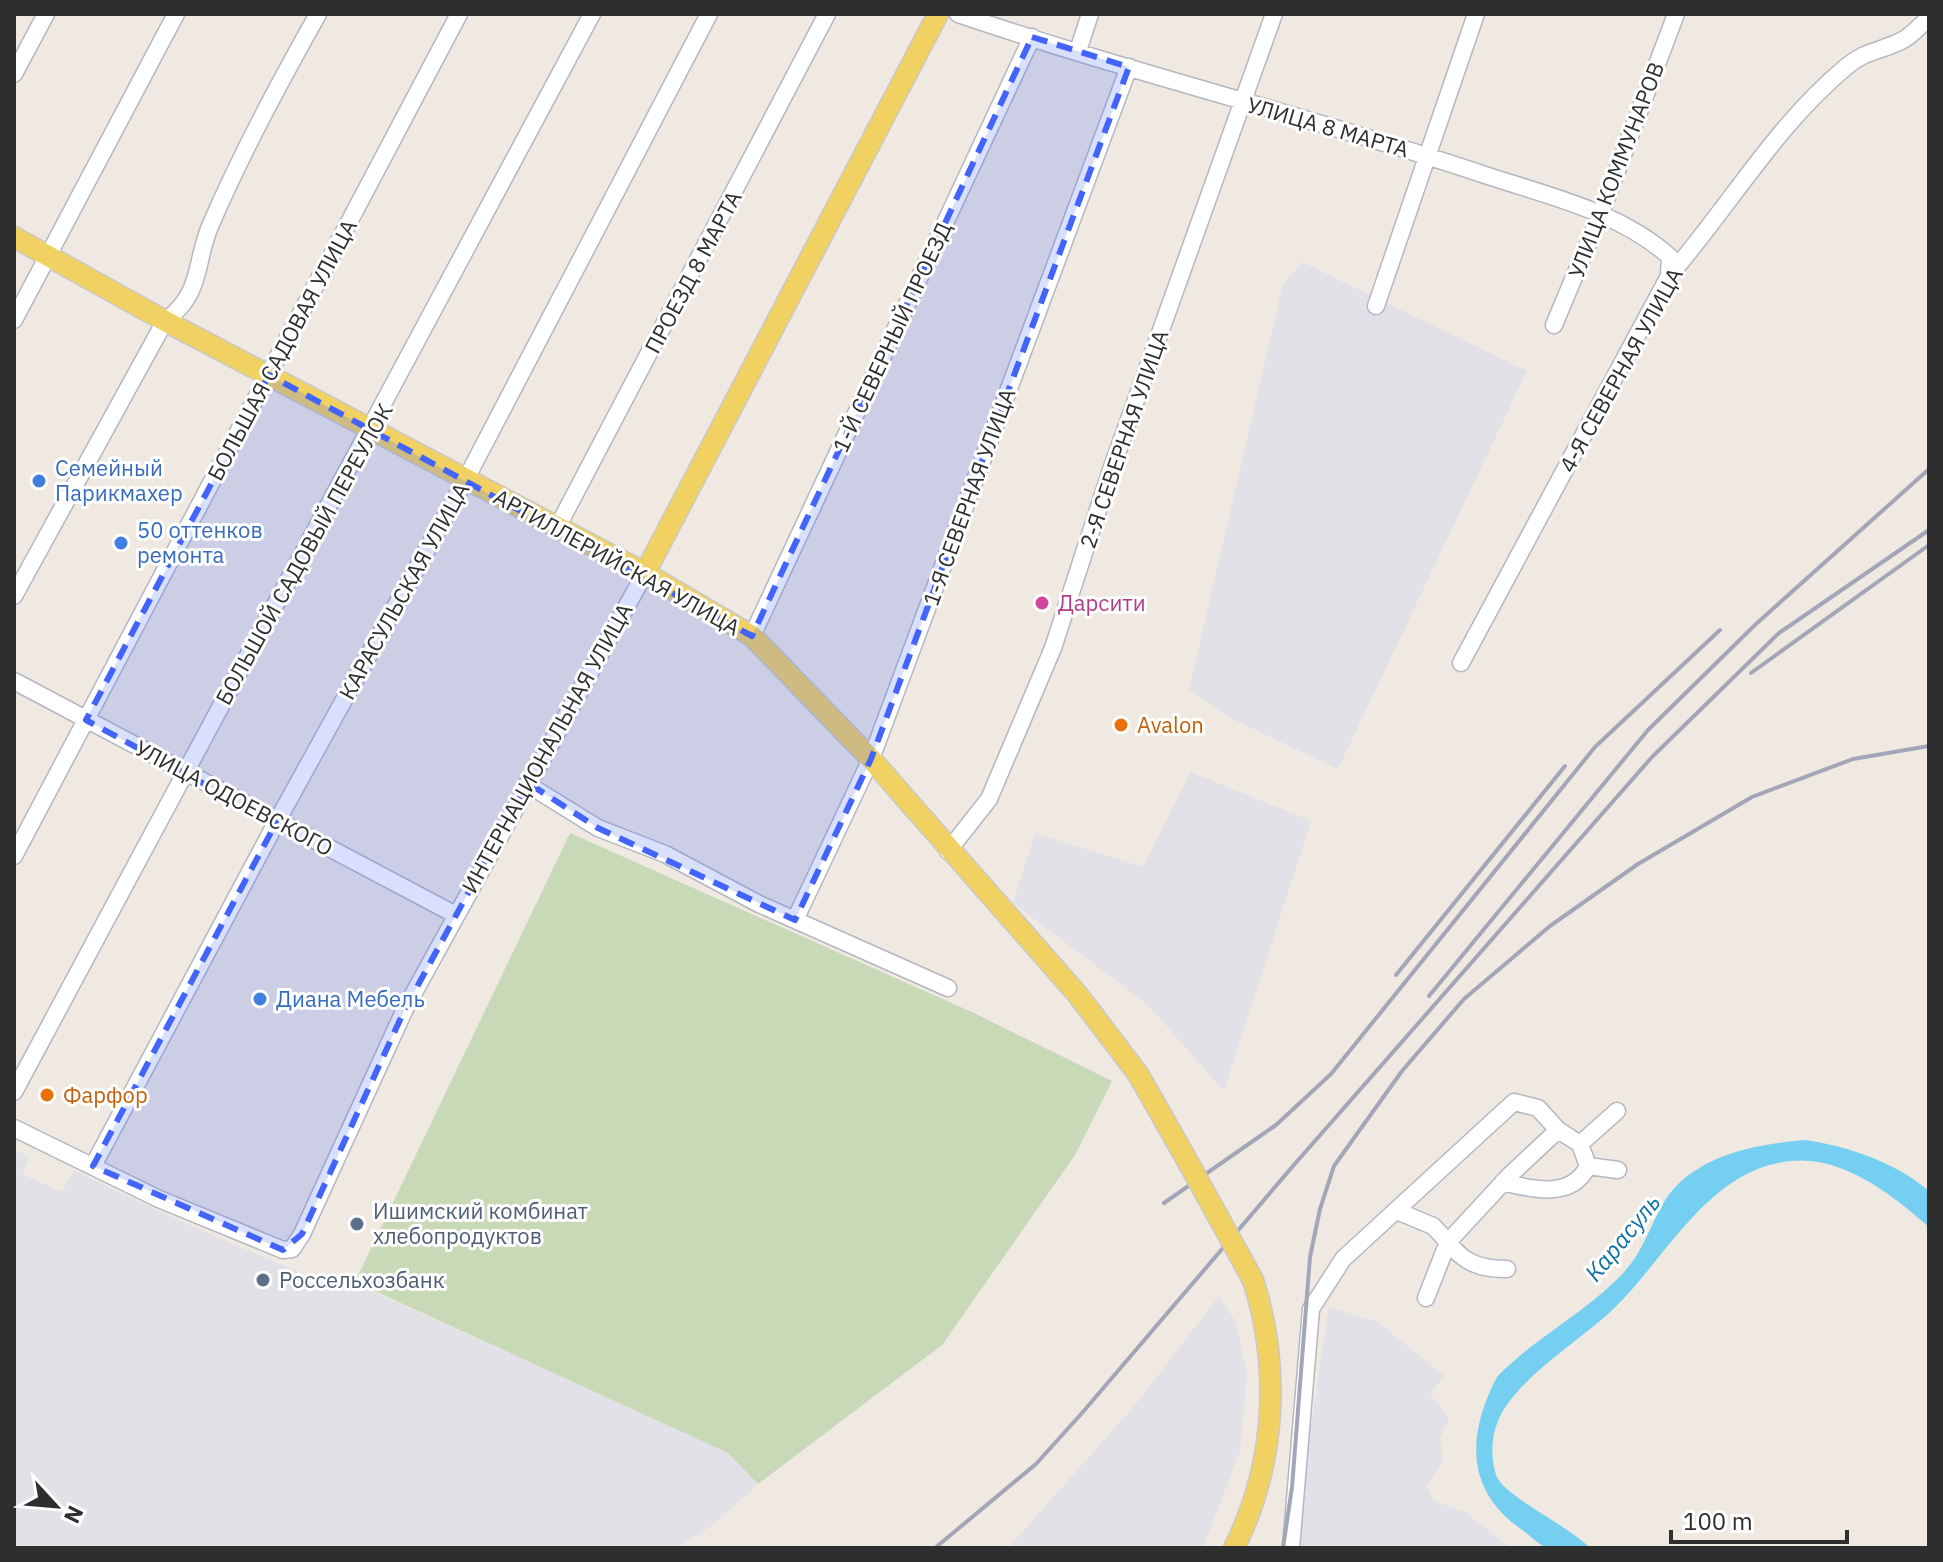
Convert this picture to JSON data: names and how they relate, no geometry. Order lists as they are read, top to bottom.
{
  "streets": {
    "main road": ["АРТИЛЛЕРИЙСКАЯ УЛИЦА", "ИНТЕРНАЦИОНАЛЬНАЯ УЛИЦА"],
    "street": [
      "УЛИЦА 8 МАРТА",
      "УЛИЦА КОММУНАРОВ",
      "ПРОЕЗД 8 МАРТА",
      "1-Й СЕВЕРНЫЙ ПРОЕЗД",
      "БОЛЬШАЯ САДОВАЯ УЛИЦА",
      "4-Я СЕВЕРНАЯ УЛИЦА",
      "2-Я СЕВЕРНАЯ УЛИЦА",
      "1-Я СЕВЕРНАЯ УЛИЦА",
      "БОЛЬШОЙ САДОВЫЙ ПЕРЕУЛОК",
      "КАРАСУЛЬСКАЯ УЛИЦА",
      "УЛИЦА ОДОЕВСКОГО"
    ]
  },
  "crossings": [
    ["УЛИЦА 8 МАРТА", "УЛИЦА КОММУНАРОВ"],
    ["УЛИЦА 8 МАРТА", "1-Й СЕВЕРНЫЙ ПРОЕЗД"],
    ["УЛИЦА 8 МАРТА", "2-Я СЕВЕРНАЯ УЛИЦА"],
    ["УЛИЦА 8 МАРТА", "1-Я СЕВЕРНАЯ УЛИЦА"],
    ["ПРОЕЗД 8 МАРТА", "АРТИЛЛЕРИЙСКАЯ УЛИЦА"],
    ["1-Й СЕВЕРНЫЙ ПРОЕЗД", "АРТИЛЛЕРИЙСКАЯ УЛИЦА"],
    ["БОЛЬШАЯ САДОВАЯ УЛИЦА", "АРТИЛЛЕРИЙСКАЯ УЛИЦА"],
    ["БОЛЬШАЯ САДОВАЯ УЛИЦА", "УЛИЦА ОДОЕВСКОГО"],
    ["2-Я СЕВЕРНАЯ УЛИЦА", "АРТИЛЛЕРИЙСКАЯ УЛИЦА"],
    ["1-Я СЕВЕРНАЯ УЛИЦА", "АРТИЛЛЕРИЙСКАЯ УЛИЦА"],
    ["БОЛЬШОЙ САДОВЫЙ ПЕРЕУЛОК", "АРТИЛЛЕРИЙСКАЯ УЛИЦА"],
    ["БОЛЬШОЙ САДОВЫЙ ПЕРЕУЛОК", "УЛИЦА ОДОЕВСКОГО"],
    ["АРТИЛЛЕРИЙСКАЯ УЛИЦА", "КАРАСУЛЬСКАЯ УЛИЦА"],
    ["АРТИЛЛЕРИЙСКАЯ УЛИЦА", "ИНТЕРНАЦИОНАЛЬНАЯ УЛИЦА"],
    ["КАРАСУЛЬСКАЯ УЛИЦА", "ИНТЕРНАЦИОНАЛЬНАЯ УЛИЦА"],
    ["КАРАСУЛЬСКАЯ УЛИЦА", "УЛИЦА ОДОЕВСКОГО"],
    ["ИНТЕРНАЦИОНАЛЬНАЯ УЛИЦА", "УЛИЦА ОДОЕВСКОГО"]
  ],
  "water": ["Карасуль"],
  "places": [
    "Семейный Парикмахер",
    "50 оттенков ремонта",
    "Дарсити",
    "Avalon",
    "Диана Мебель",
    "Фарфор",
    "Ишимский комбинат хлебопродуктов",
    "Россельхозбанк"
  ],
  "scale_bar": "100 m",
  "north": "bottom right"
}
